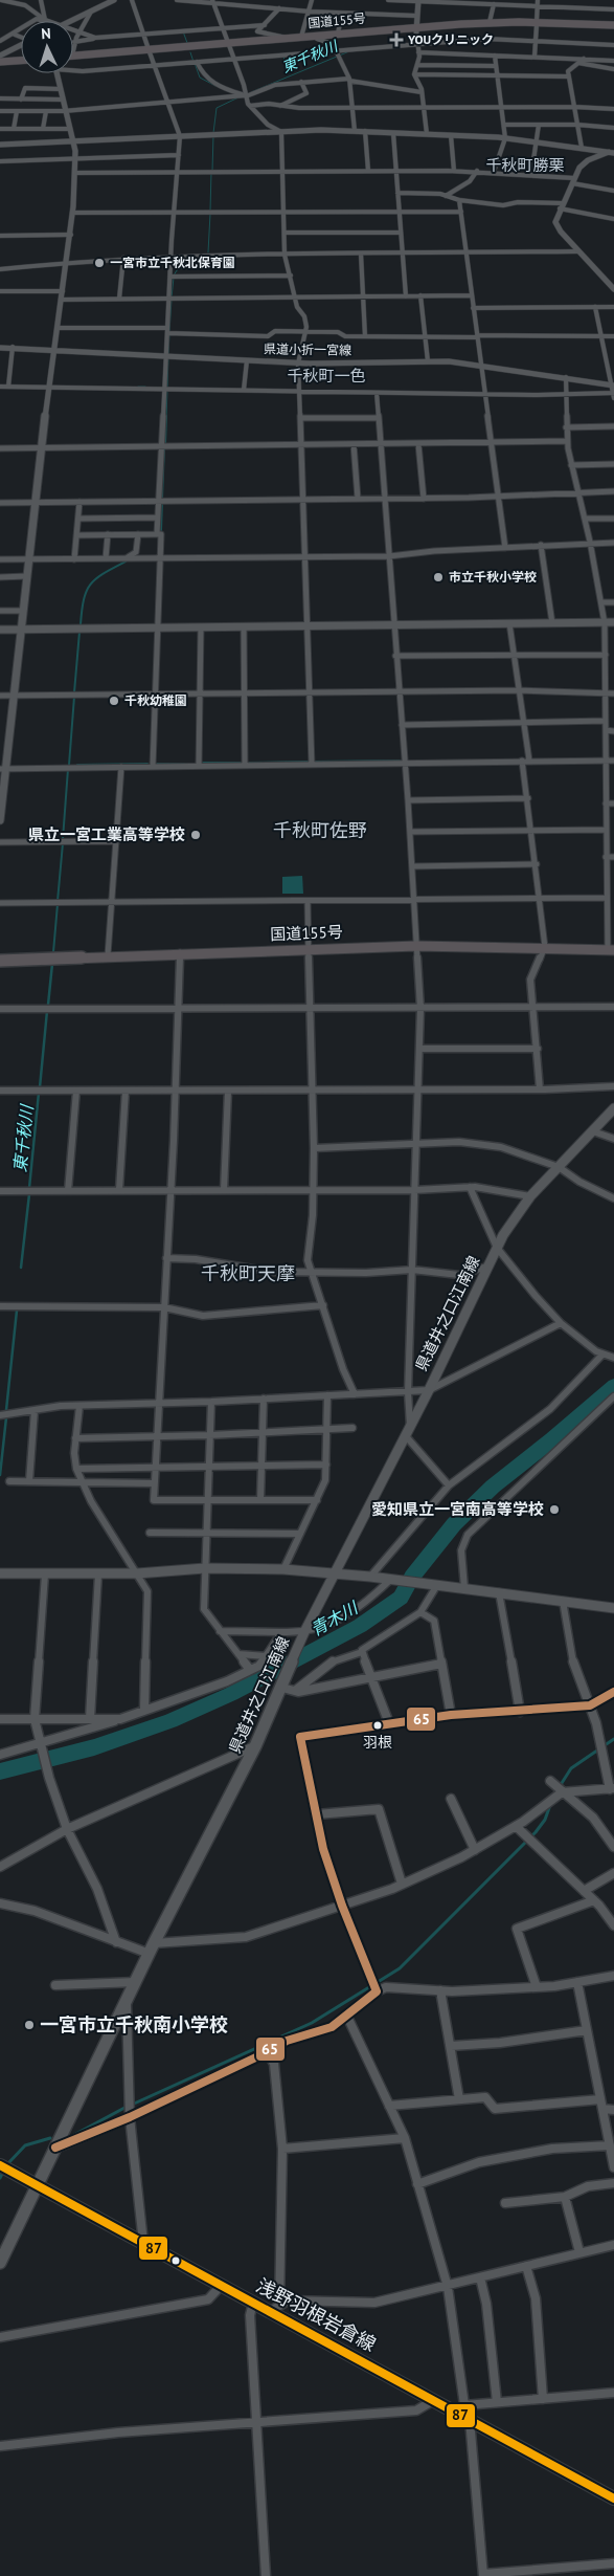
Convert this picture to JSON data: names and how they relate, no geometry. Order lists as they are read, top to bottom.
{
  "streets": {
    "highway": ["国道155号"],
    "main road": ["県道井之口江南線"],
    "street": ["県道小折一宮線", "浅野羽根岩倉線"]
  },
  "crossings": [
    ["県道井之口江南線", "浅野羽根岩倉線"]
  ],
  "districts": [
    "千秋町勝栗",
    "千秋町一色",
    "千秋町佐野",
    "千秋町天摩"
  ],
  "water": ["東千秋川", "青木川"],
  "places": {
    "health": ["YOUクリニック"],
    "other": [
      "一宮市立千秋北保育園",
      "市立千秋小学校",
      "千秋幼稚園",
      "県立一宮工業高等学校",
      "愛知県立一宮南高等学校",
      "羽根",
      "一宮市立千秋南小学校"
    ]
  },
  "lines": ["transit line 65", "transit line 87"],
  "north": "top"
}
